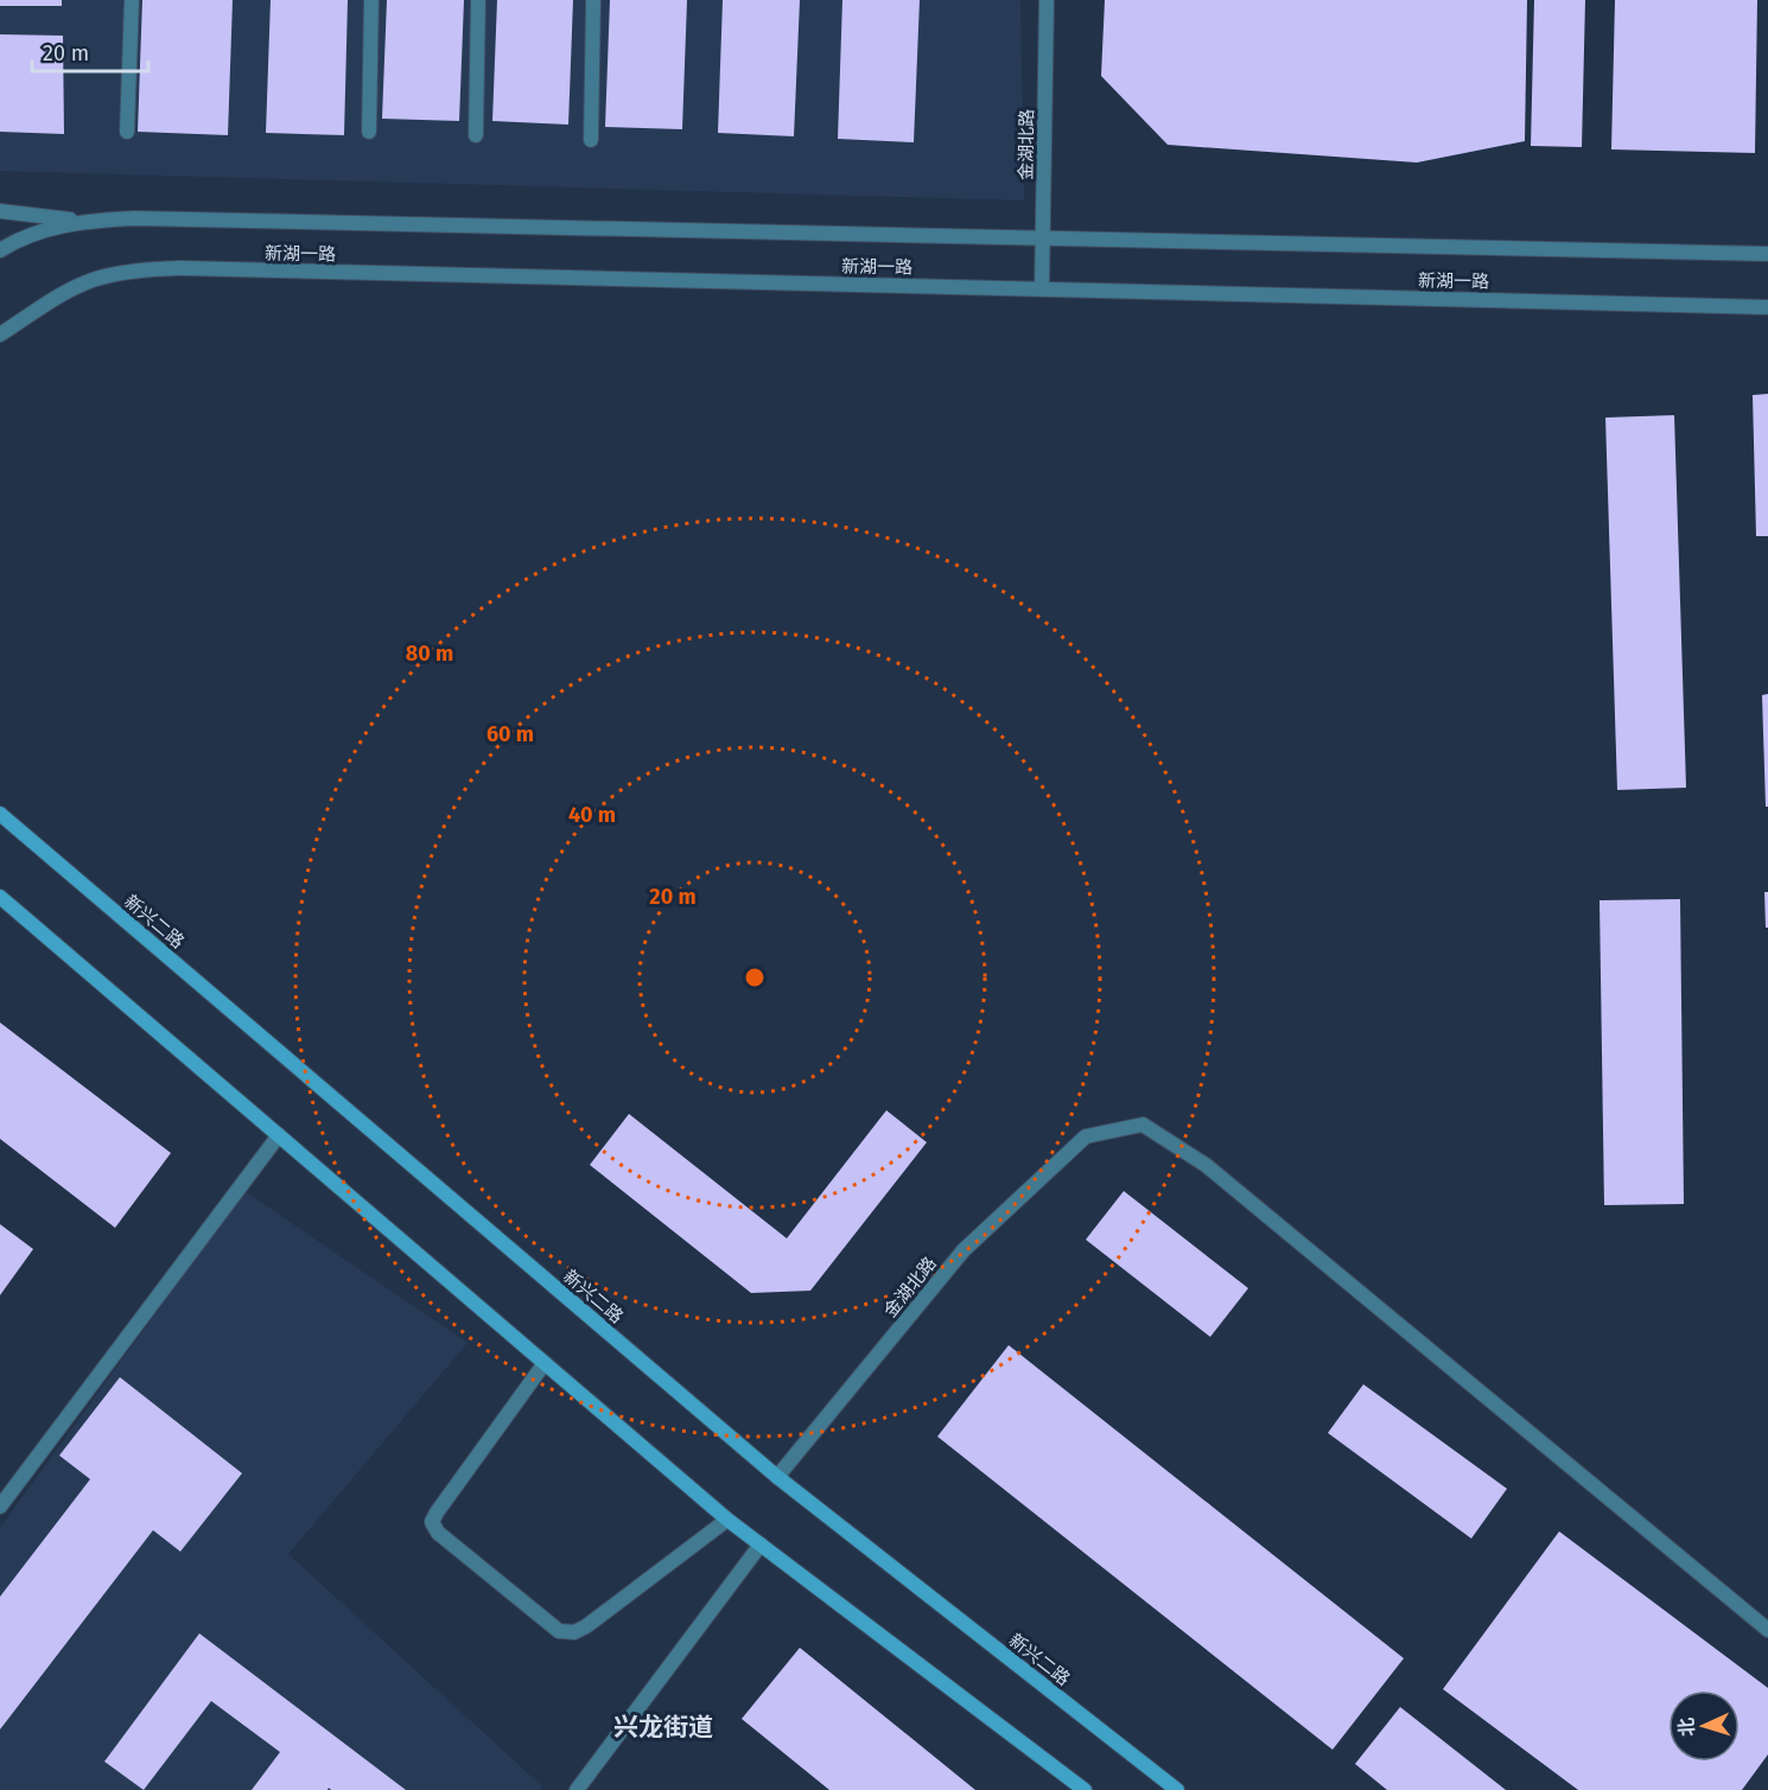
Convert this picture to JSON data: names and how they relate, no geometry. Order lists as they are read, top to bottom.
{
  "streets": {
    "main road": ["新兴二路"],
    "street": ["金湖北路", "新湖一路"]
  },
  "crossings": [
    ["金湖北路", "新湖一路"],
    ["金湖北路", "新兴二路"]
  ],
  "districts": ["兴龙街道"],
  "scale_bar": "20 m",
  "north": "left",
  "rings": [
    "80 m",
    "60 m",
    "40 m",
    "20 m"
  ]
}
